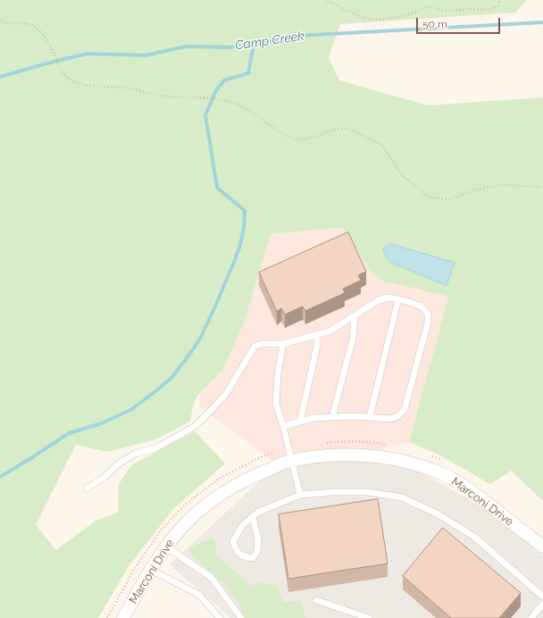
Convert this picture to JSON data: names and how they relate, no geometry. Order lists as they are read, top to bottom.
{
  "streets": {
    "street": ["Marconi Drive"]
  },
  "water": ["Camp Creek"],
  "scale_bar": "50 m"
}
